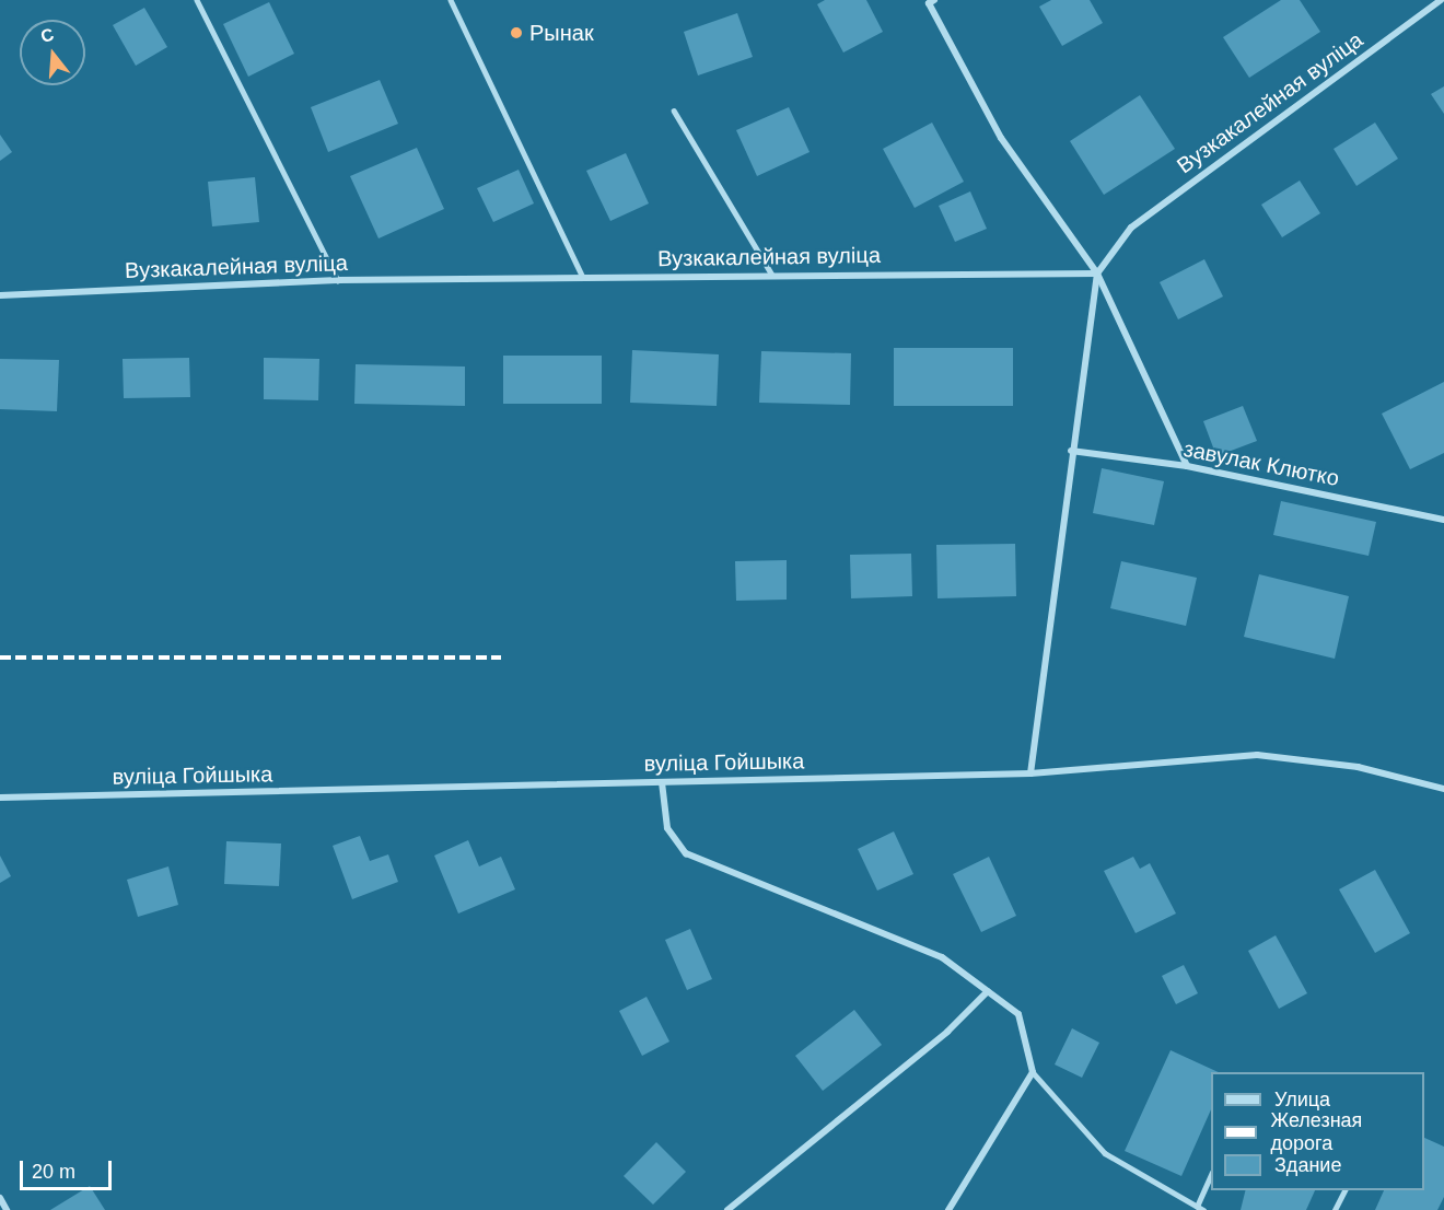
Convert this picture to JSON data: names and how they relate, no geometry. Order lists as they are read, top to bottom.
{
  "streets": {
    "street": ["Вузкакалейная вуліца", "завулак Клютко", "вуліца Гойшыка"]
  },
  "places": ["Рынак"],
  "legend": ["Улица", "Железная дорога", "Здание"],
  "scale_bar": "20 m",
  "north": "top"
}
